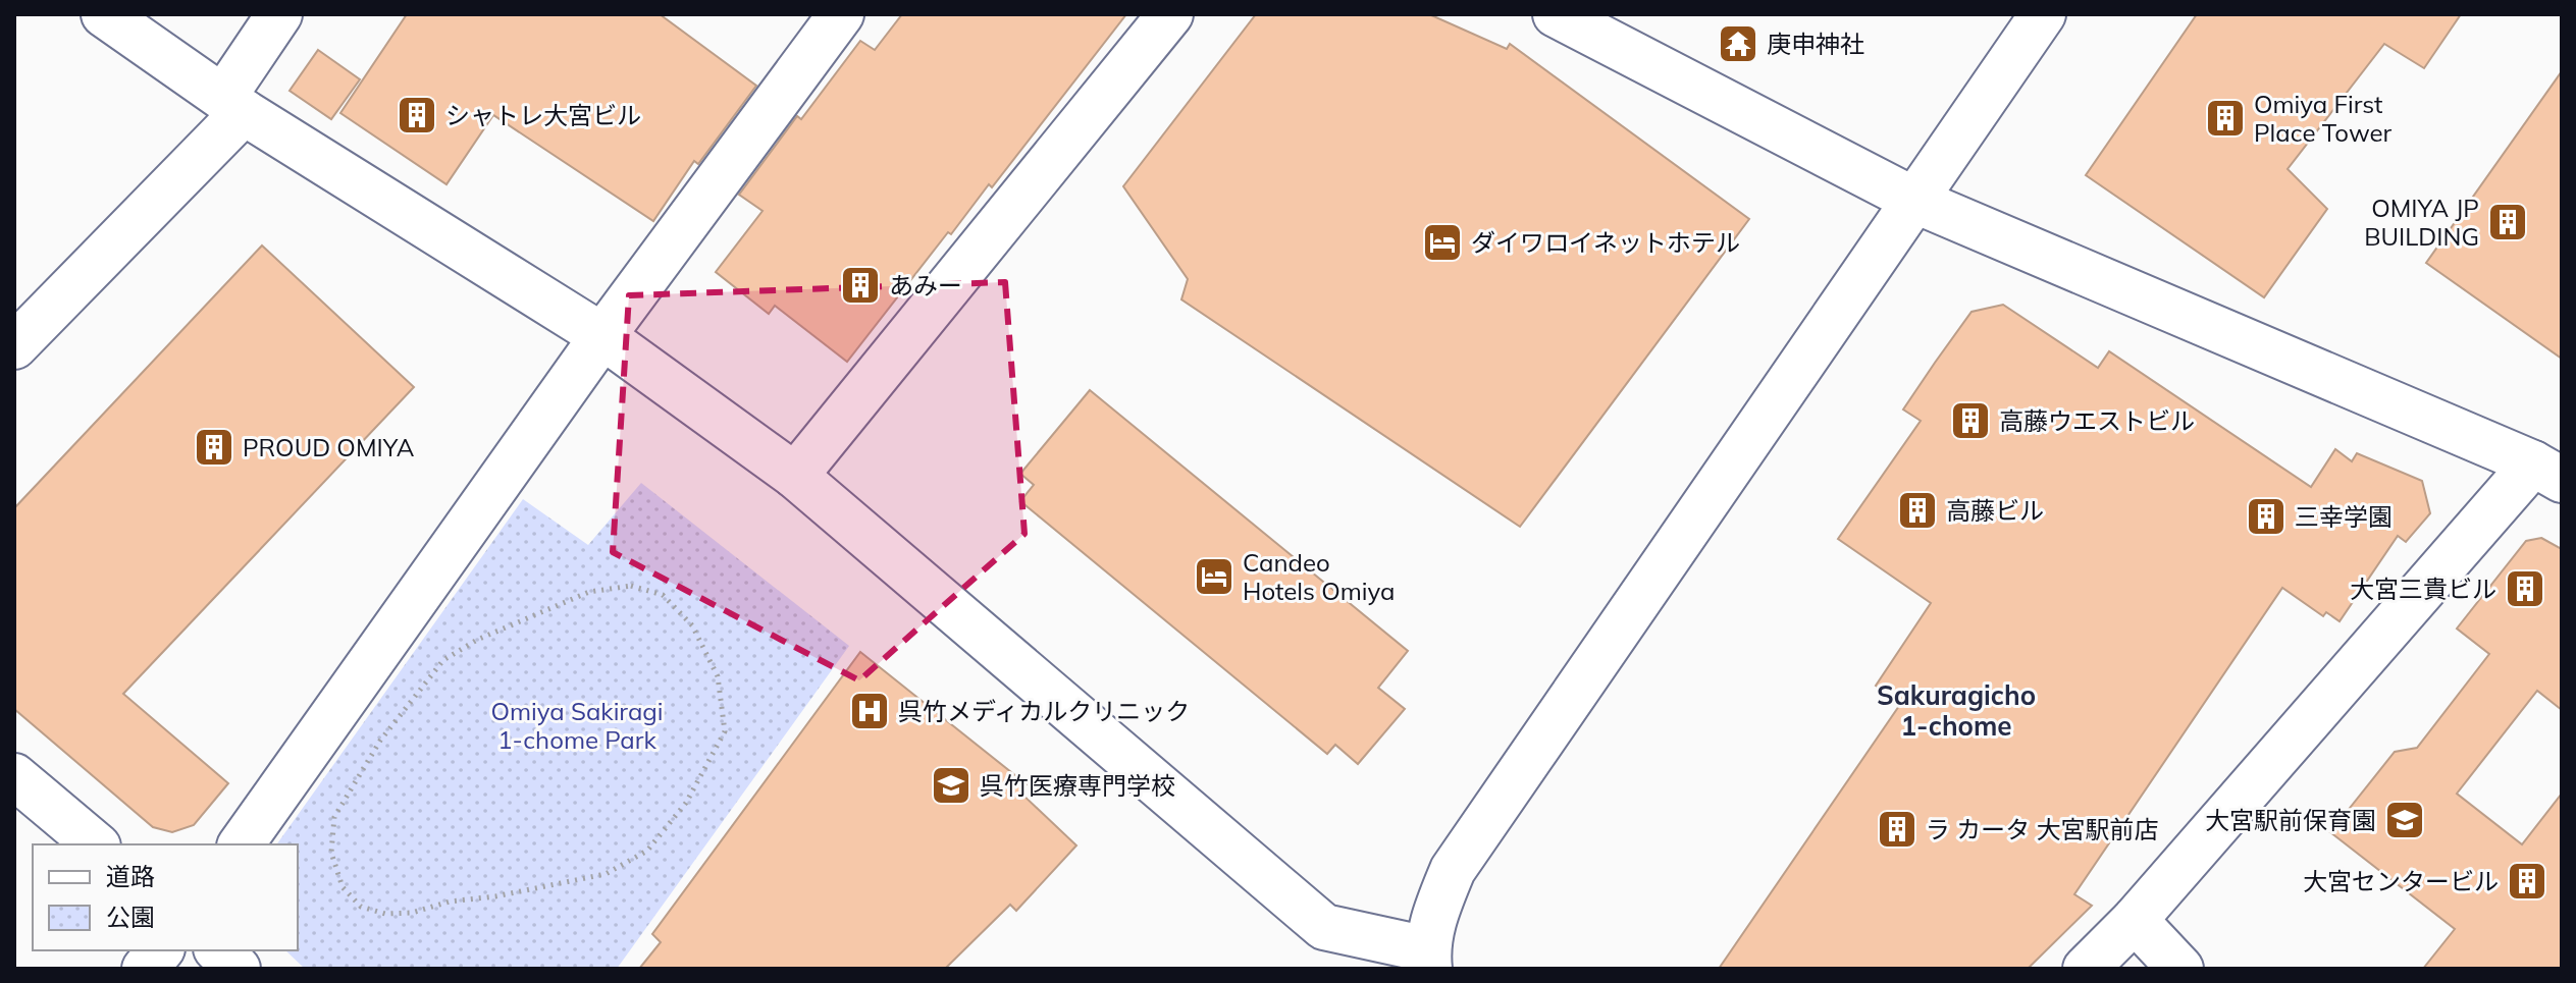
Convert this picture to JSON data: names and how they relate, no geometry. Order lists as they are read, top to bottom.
{
  "districts": ["Sakuragicho 1-chome"],
  "parks": ["Omiya Sakiragi 1-chome Park"],
  "places": {
    "temple": ["庚申神社"],
    "building": [
      "シャトレ大宮ビル",
      "Omiya First Place Tower",
      "OMIYA JP BUILDING",
      "あみー",
      "高藤ウエストビル",
      "PROUD OMIYA",
      "高藤ビル",
      "三幸学園",
      "大宮三貴ビル",
      "ラ カータ 大宮駅前店",
      "大宮センタービル"
    ],
    "hotel": ["ダイワロイネットホテル", "Candeo Hotels Omiya"],
    "hospital": ["呉竹メディカルクリニック"],
    "school or university": ["呉竹医療専門学校", "大宮駅前保育園"]
  },
  "legend": ["道路", "公園"]
}
